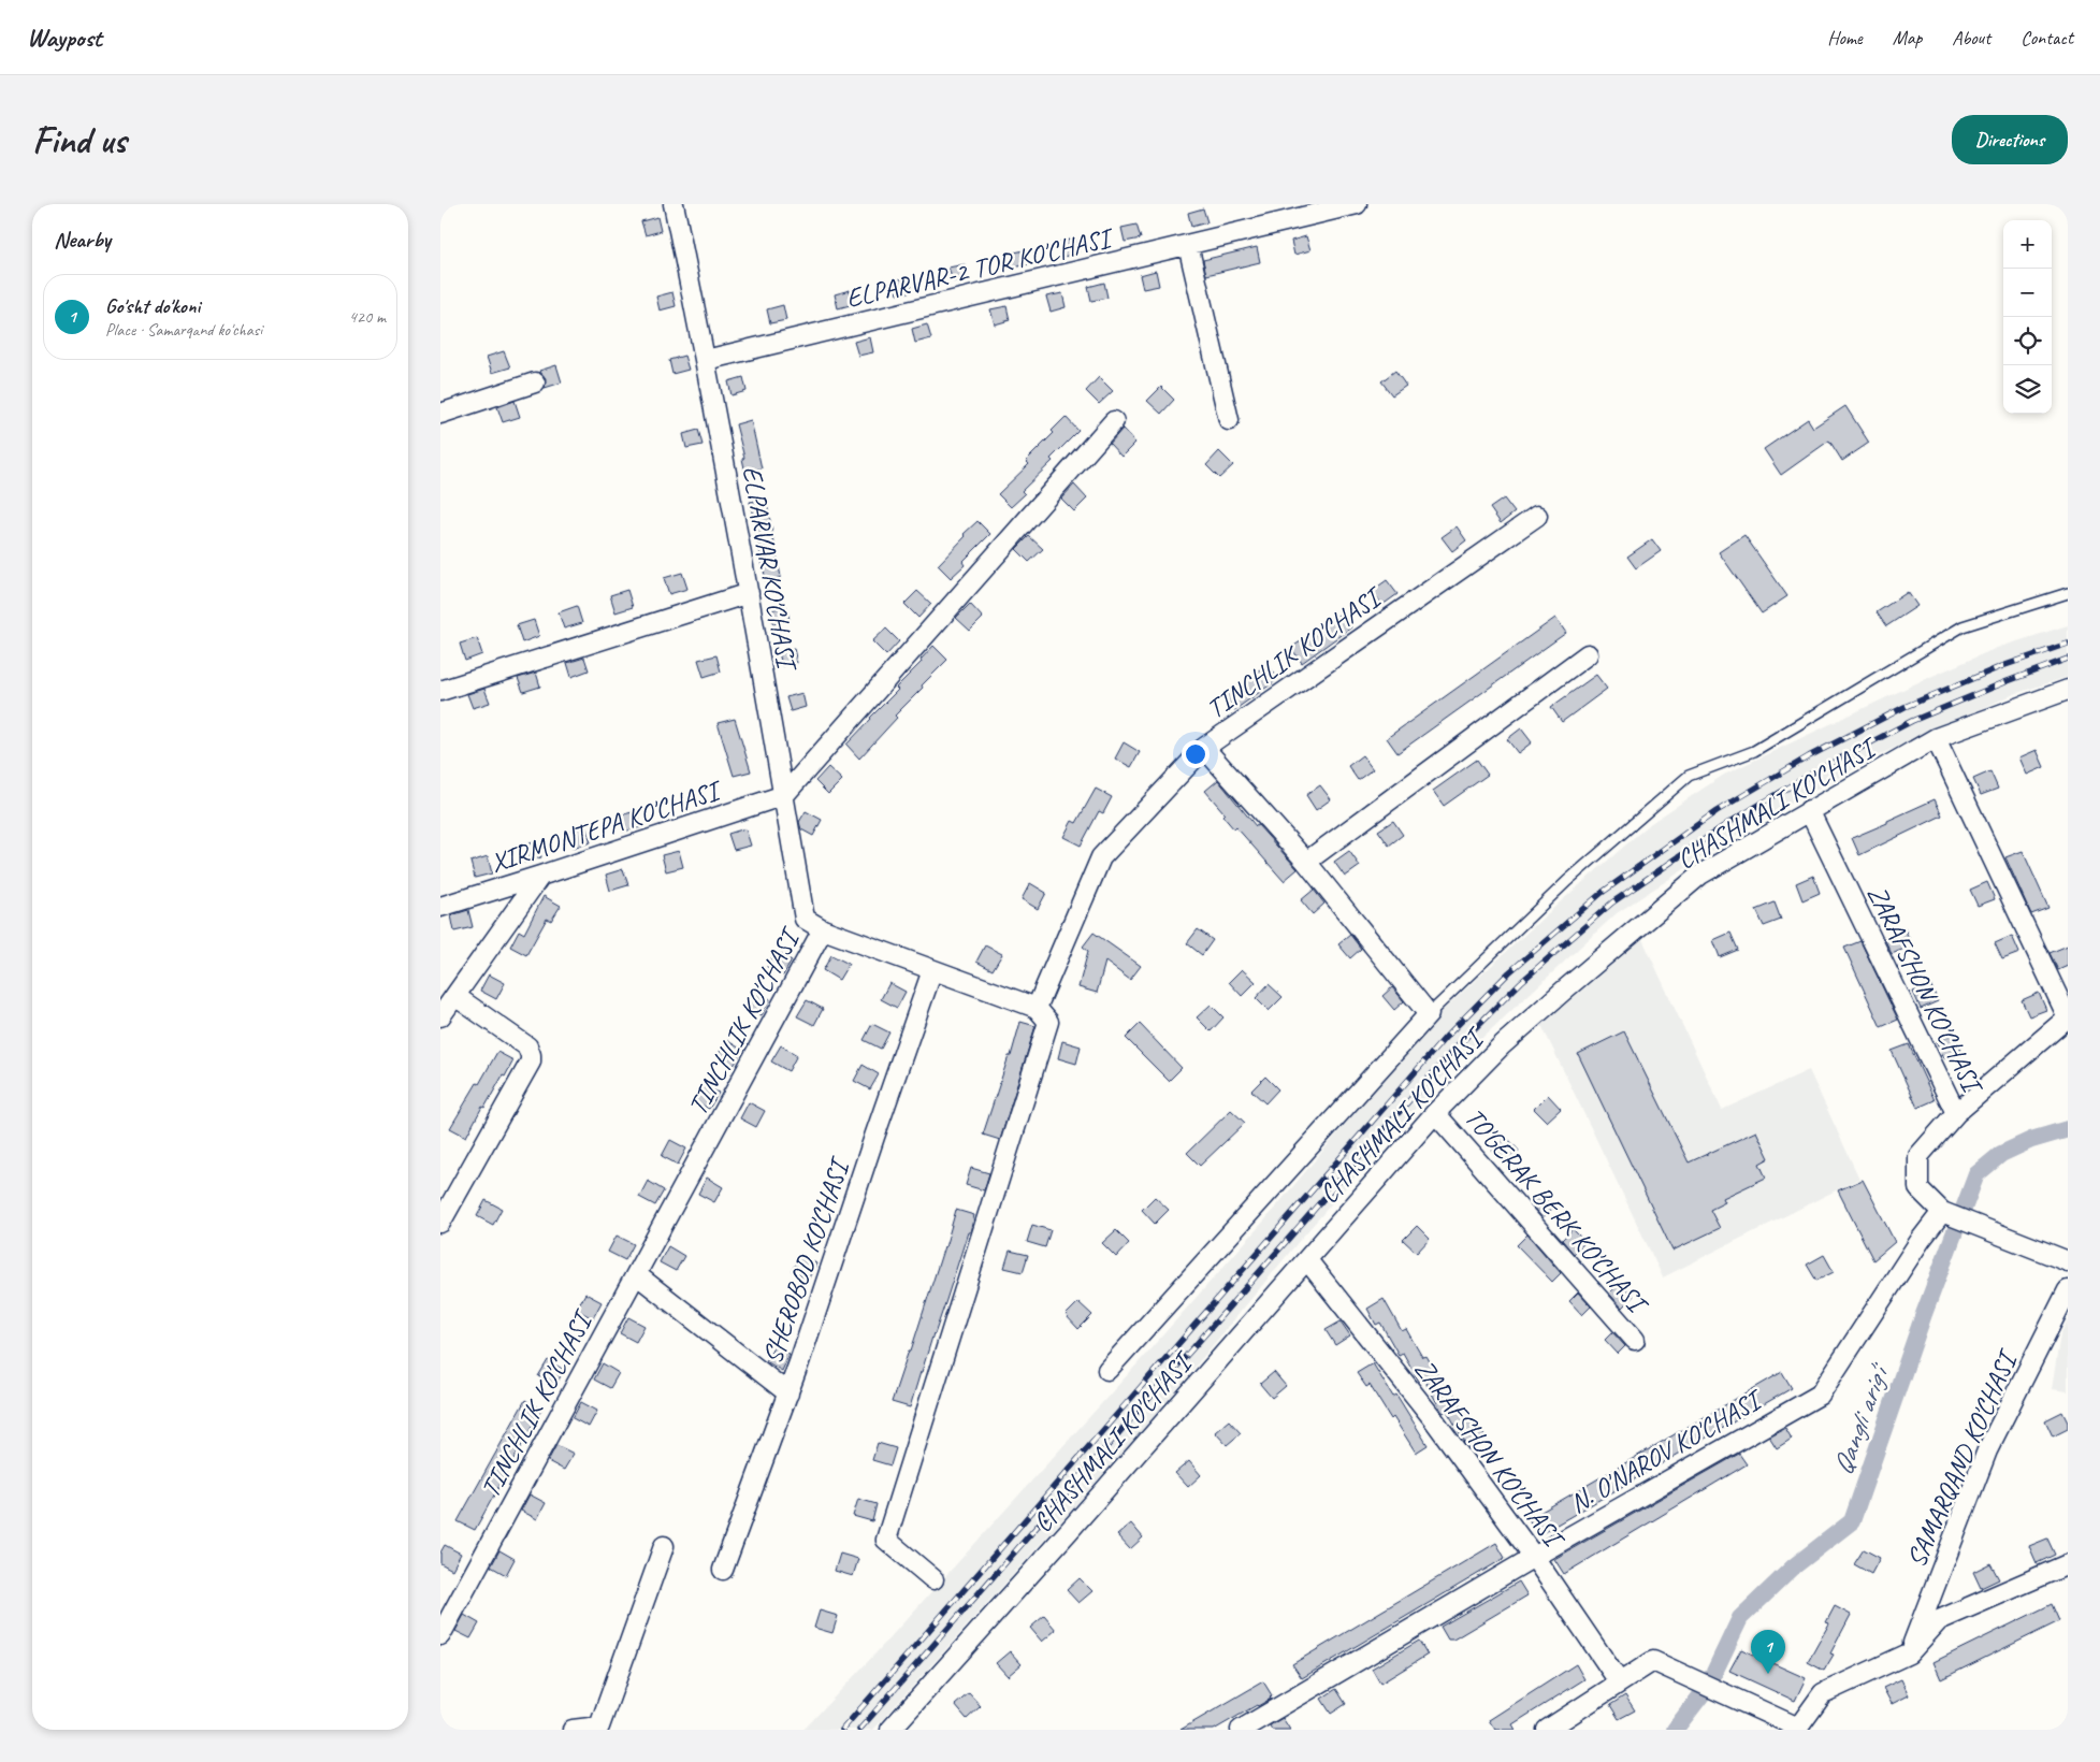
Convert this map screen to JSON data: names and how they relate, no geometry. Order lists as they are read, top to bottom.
{
  "streets": {
    "street": [
      "ELPARVAR-2 TOR KO'CHASI",
      "ELPARVAR KO'CHASI",
      "TINCHLIK KO'CHASI",
      "CHASHMALI KO'CHASI",
      "XIRMONTEPA KO'CHASI",
      "ZARAFSHON KO'CHASI",
      "TO'GERAK BERK KO'CHASI",
      "SHEROBOD KO'CHASI",
      "N. O'NAROV KO'CHASI",
      "SAMARQAND KO'CHASI"
    ]
  },
  "crossings": [
    ["ELPARVAR-2 TOR KO'CHASI", "ELPARVAR KO'CHASI"],
    ["ELPARVAR KO'CHASI", "TINCHLIK KO'CHASI"],
    ["ELPARVAR KO'CHASI", "XIRMONTEPA KO'CHASI"],
    ["TINCHLIK KO'CHASI", "SHEROBOD KO'CHASI"],
    ["CHASHMALI KO'CHASI", "ZARAFSHON KO'CHASI"],
    ["CHASHMALI KO'CHASI", "TO'GERAK BERK KO'CHASI"],
    ["ZARAFSHON KO'CHASI", "N. O'NAROV KO'CHASI"]
  ],
  "water": ["Qangli arig'i"],
  "page": {
    "header": "Waypost",
    "nav": [
      "Home",
      "Map",
      "About",
      "Contact"
    ],
    "buttons": "Directions",
    "title": "Find us",
    "heading": "Nearby",
    "map_buttons": ["+", "−"],
    "list": [
      {
        "mark": "1",
        "name": "Go'sht do'koni",
        "note": "Place · Samarqand ko'chasi",
        "value": "420 m"
      }
    ],
    "pins": "1"
  }
}
